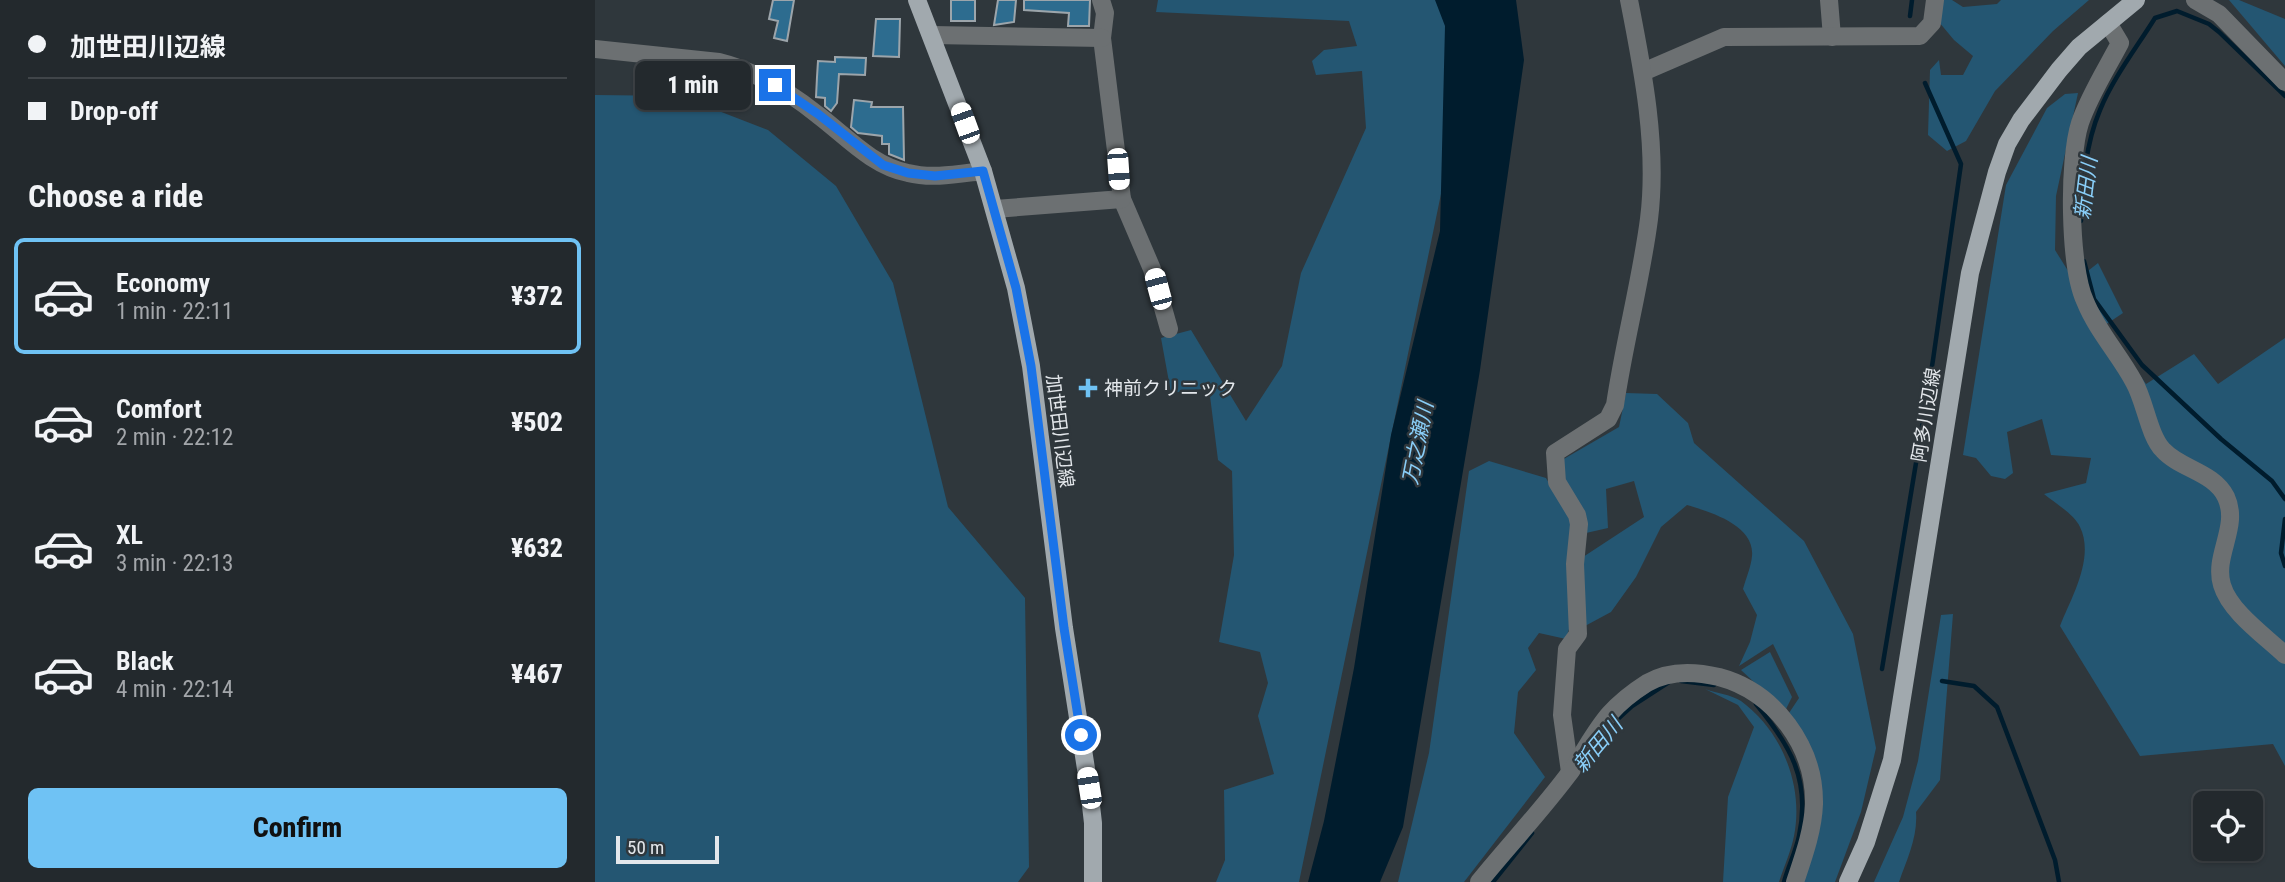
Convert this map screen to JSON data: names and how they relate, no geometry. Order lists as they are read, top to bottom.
{
  "streets": {
    "main road": ["阿多川辺線", "加世田川辺線"]
  },
  "water": ["新田川", "万之瀬川"],
  "places": {
    "health": ["神前クリニック"]
  },
  "scale_bar": "50 m",
  "page": {
    "banner": ["加世田川辺線", "Drop-off"],
    "bubble": "1 min",
    "heading": "Choose a ride",
    "list": [
      {
        "name": "Economy",
        "note": "1 min · 22:11",
        "value": "¥372"
      },
      {
        "name": "Comfort",
        "note": "2 min · 22:12",
        "value": "¥502"
      },
      {
        "name": "XL",
        "note": "3 min · 22:13",
        "value": "¥632"
      },
      {
        "name": "Black",
        "note": "4 min · 22:14",
        "value": "¥467"
      }
    ],
    "buttons": "Confirm",
    "scale": "50 m"
  }
}
